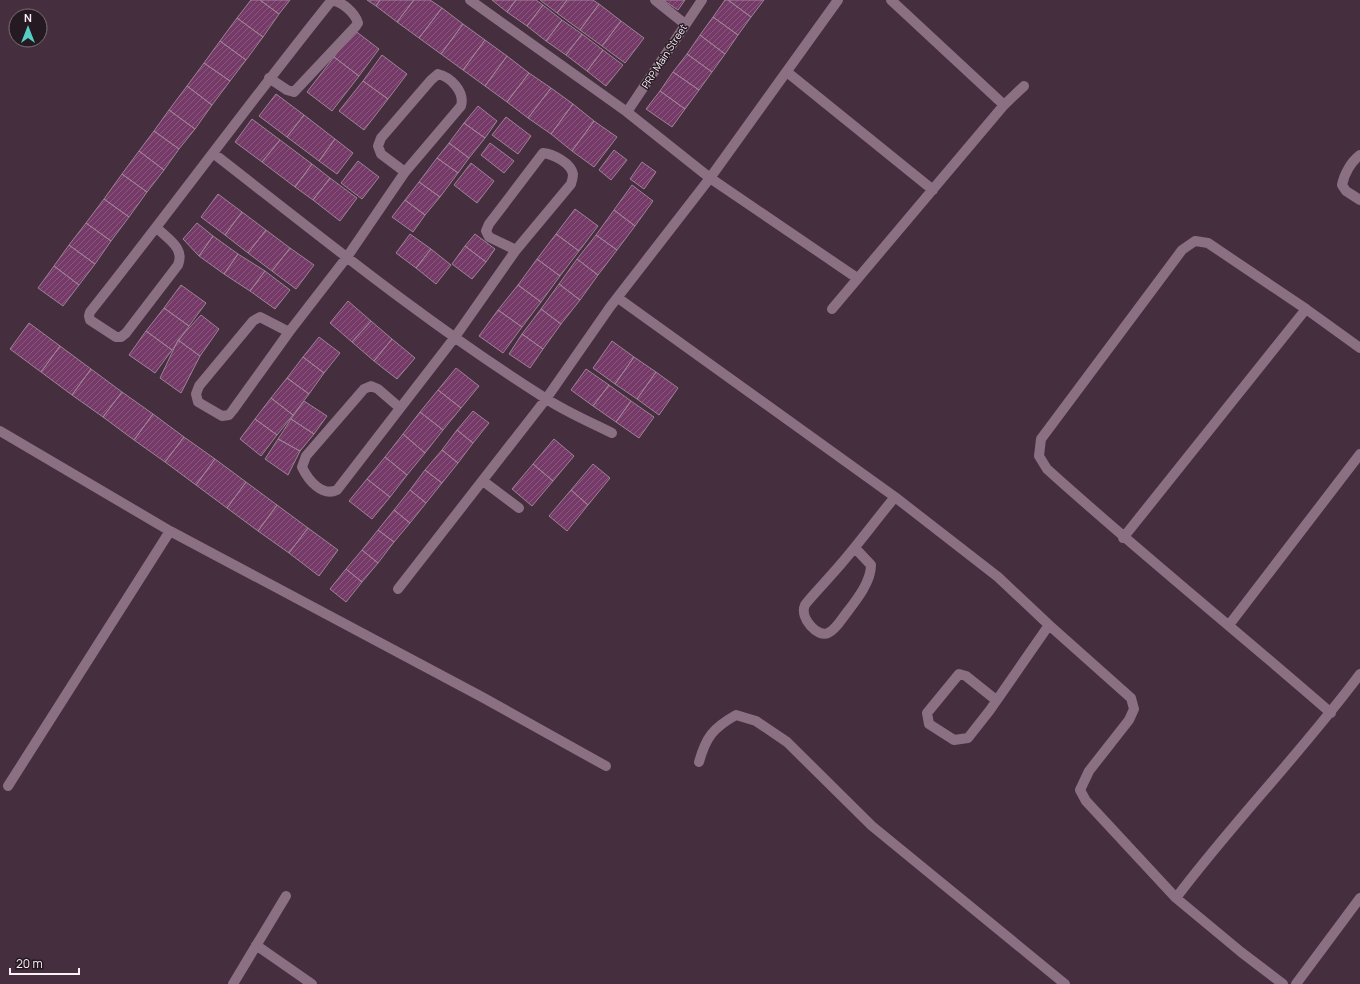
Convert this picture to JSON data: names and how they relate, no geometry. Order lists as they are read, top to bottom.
{
  "streets": {
    "street": ["PRP Main Street"]
  },
  "scale_bar": "20 m",
  "north": "top"
}
